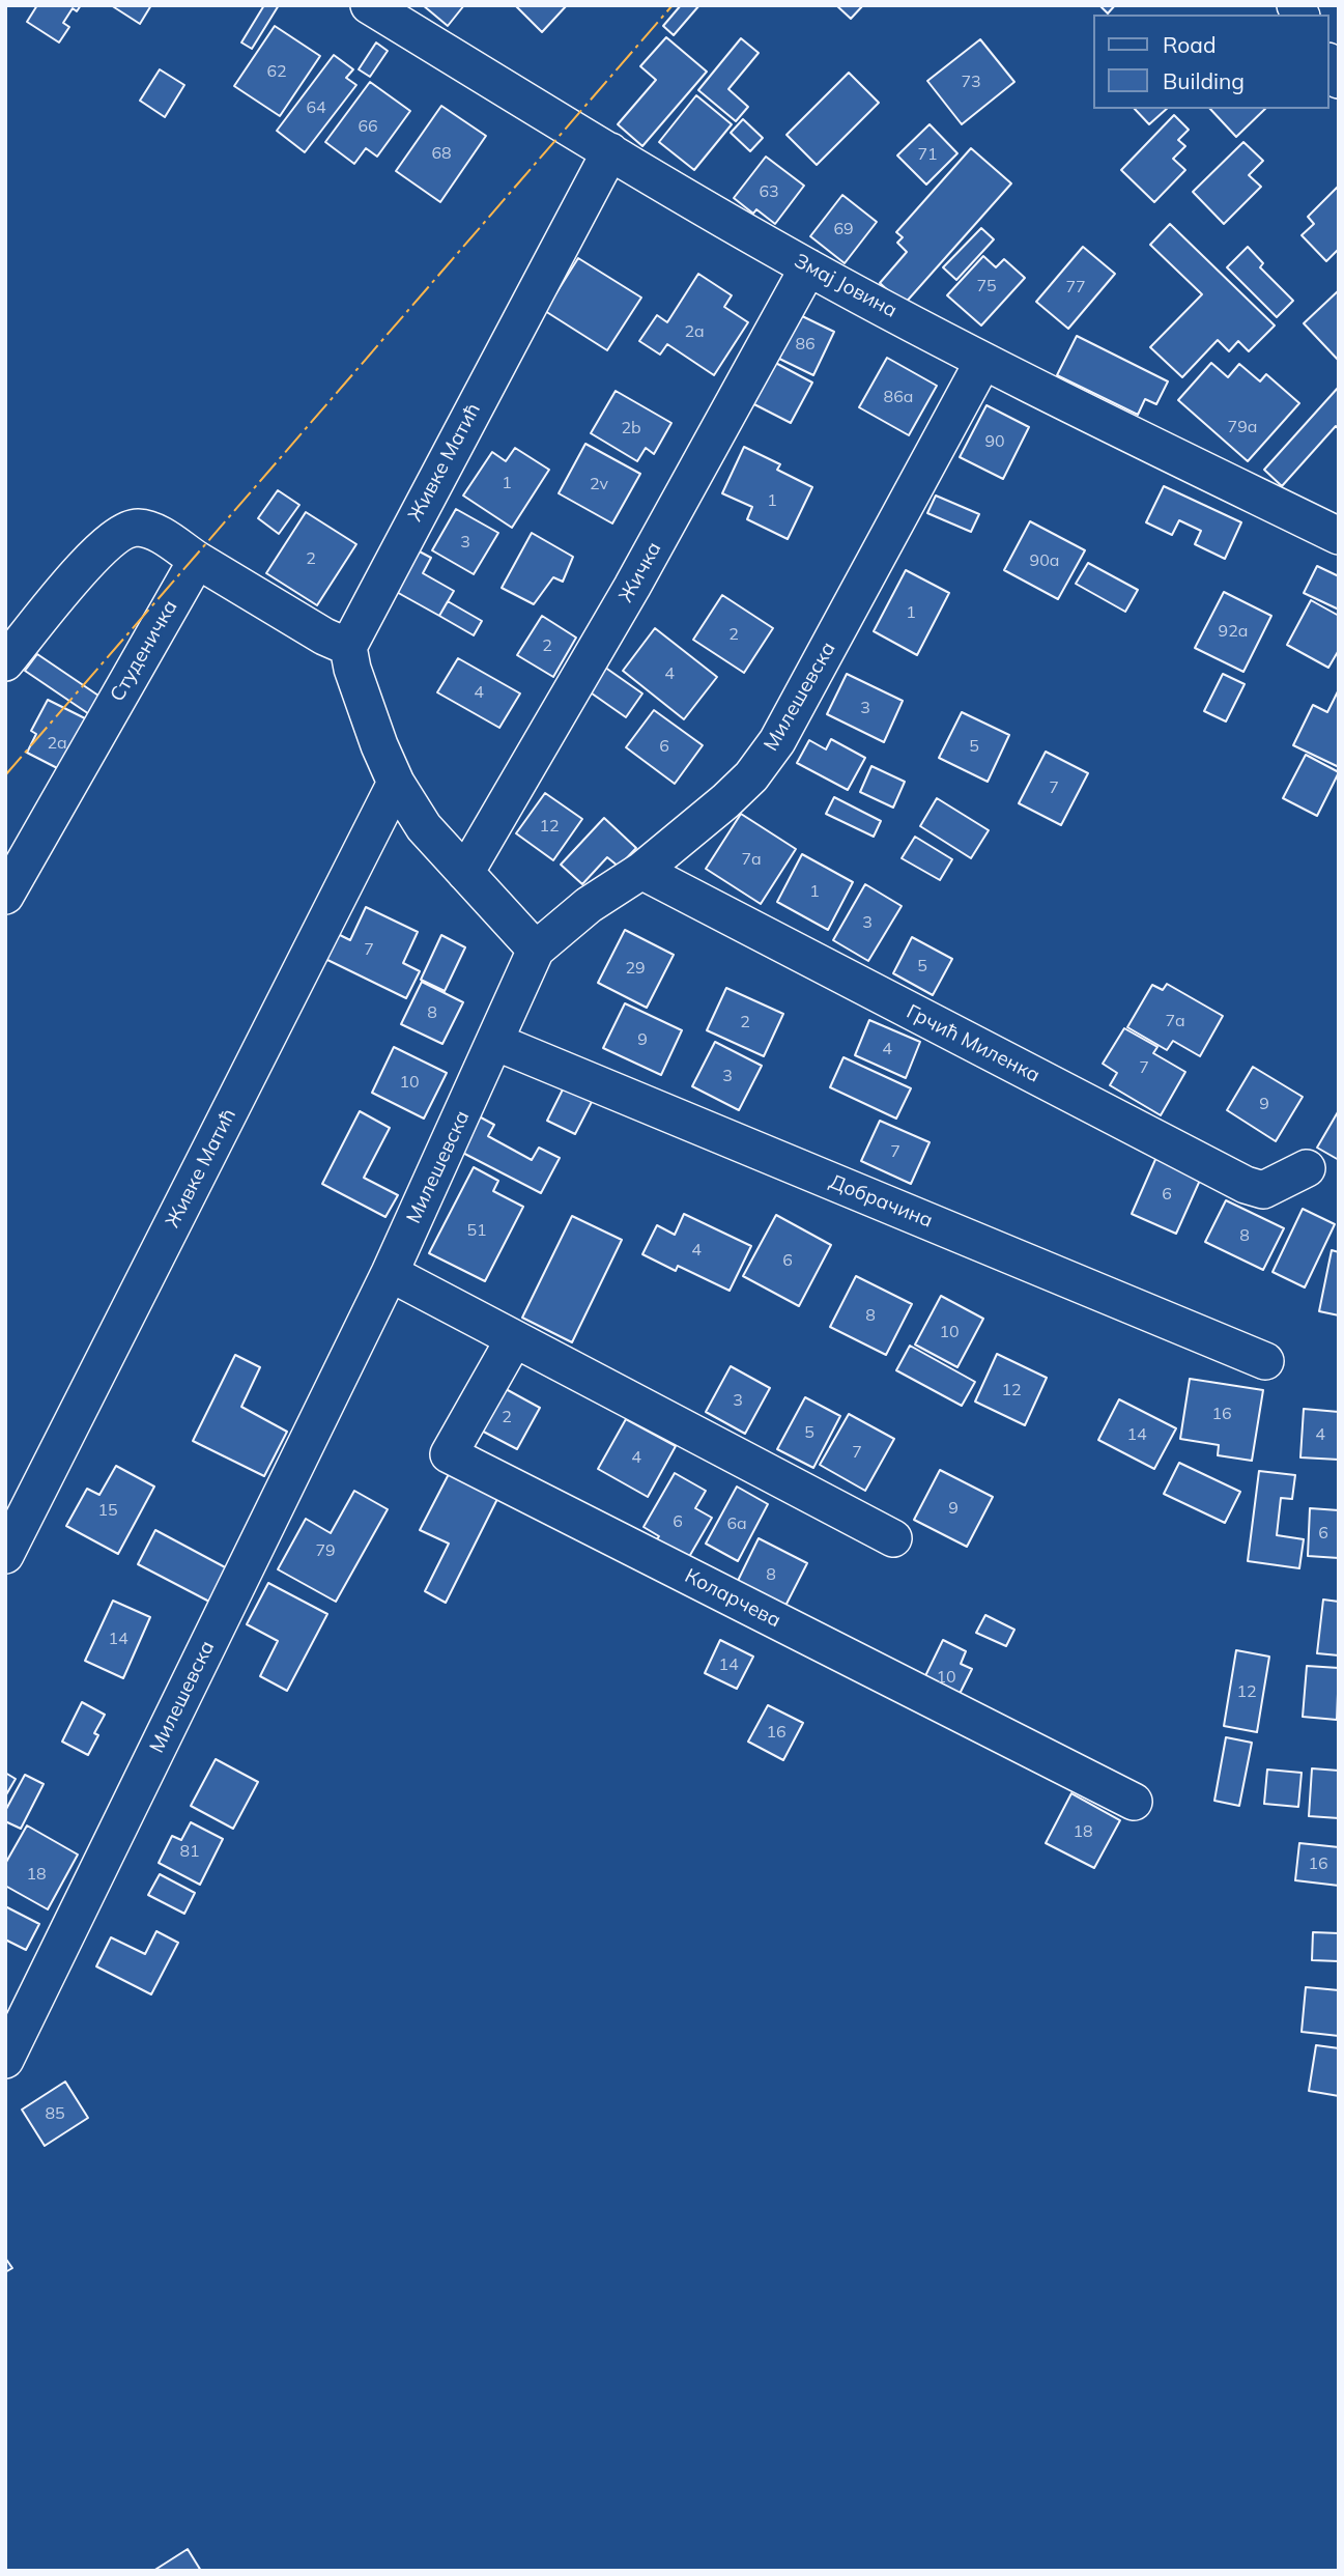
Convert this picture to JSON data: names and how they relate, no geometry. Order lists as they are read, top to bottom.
{
  "streets": {
    "street": [
      "Змај Јовина",
      "Живке Матић",
      "Жичка",
      "Студеничка",
      "Милешевска",
      "Грчић Миленка",
      "Добрачина",
      "Коларчева"
    ]
  },
  "crossings": [
    ["Змај Јовина", "Живке Матић"],
    ["Змај Јовина", "Жичка"],
    ["Змај Јовина", "Милешевска"],
    ["Милешевска", "Грчић Миленка"],
    ["Милешевска", "Добрачина"]
  ],
  "house_numbers": [
    "62",
    "73",
    "64",
    "66",
    "68",
    "71",
    "63",
    "69",
    "75",
    "77",
    "2a",
    "86",
    "86a",
    "79a",
    "2b",
    "90",
    "1",
    "2v",
    "1",
    "3",
    "2",
    "90a",
    "1",
    "92a",
    "2",
    "2",
    "4",
    "4",
    "3",
    "2a",
    "6",
    "5",
    "7",
    "12",
    "7a",
    "1",
    "3",
    "7",
    "5",
    "29",
    "8",
    "7a",
    "2",
    "9",
    "4",
    "7",
    "3",
    "10",
    "9",
    "7",
    "6",
    "51",
    "8",
    "4",
    "6",
    "8",
    "10",
    "12",
    "3",
    "16",
    "2",
    "5",
    "14",
    "4",
    "7",
    "4",
    "9",
    "15",
    "6",
    "6a",
    "6",
    "79",
    "8",
    "14",
    "14",
    "10",
    "12",
    "16",
    "18",
    "81",
    "16",
    "18",
    "85"
  ],
  "legend": ["Road", "Building"]
}
